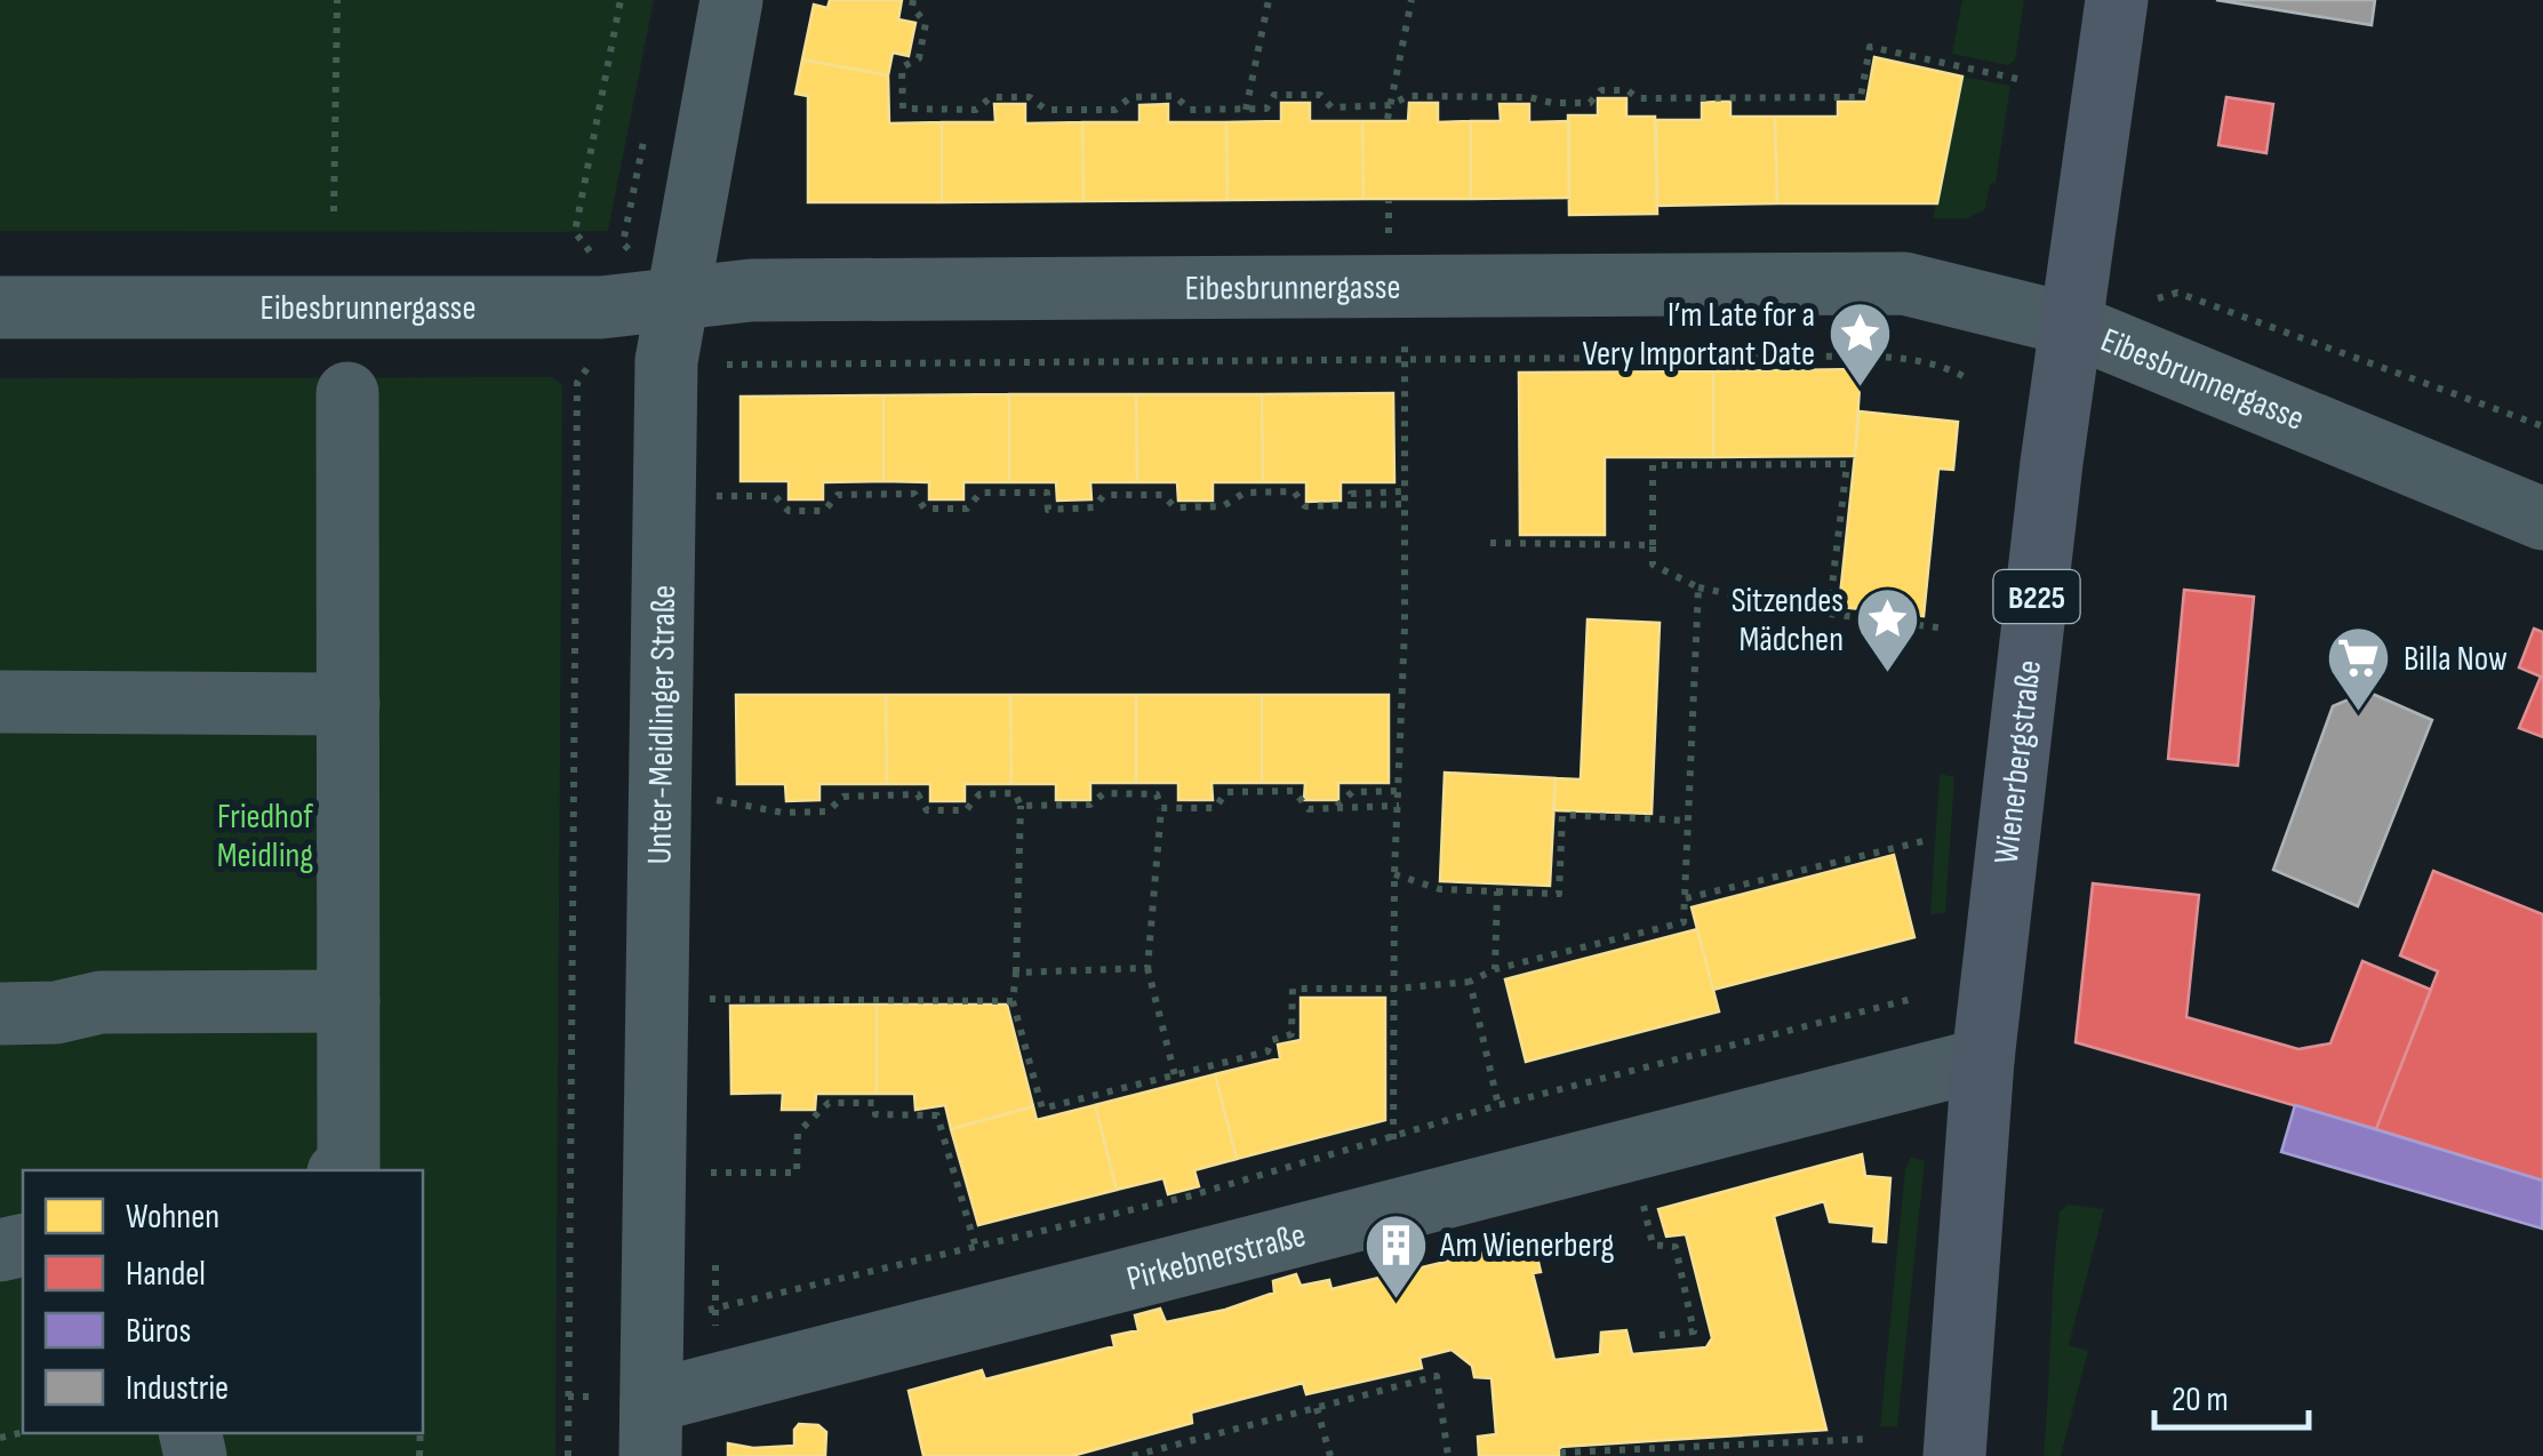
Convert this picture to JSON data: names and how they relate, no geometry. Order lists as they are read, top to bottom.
{
  "streets": {
    "main road": ["B225", "Wienerbergstraße"],
    "street": ["Eibesbrunnergasse", "Unter-Meidlinger Straße", "Pirkebnerstraße"]
  },
  "crossings": [
    ["Eibesbrunnergasse", "Unter-Meidlinger Straße"],
    ["Eibesbrunnergasse", "Wienerbergstraße"],
    ["Unter-Meidlinger Straße", "Pirkebnerstraße"],
    ["Wienerbergstraße", "Pirkebnerstraße"]
  ],
  "parks": ["Friedhof Meidling"],
  "places": {
    "place": ["I’m Late for a Very Important Date", "Sitzendes Mädchen"],
    "supermarket": ["Billa Now"],
    "building": ["Am Wienerberg"]
  },
  "legend": [
    "Wohnen",
    "Handel",
    "Büros",
    "Industrie"
  ],
  "scale_bar": "20 m"
}
